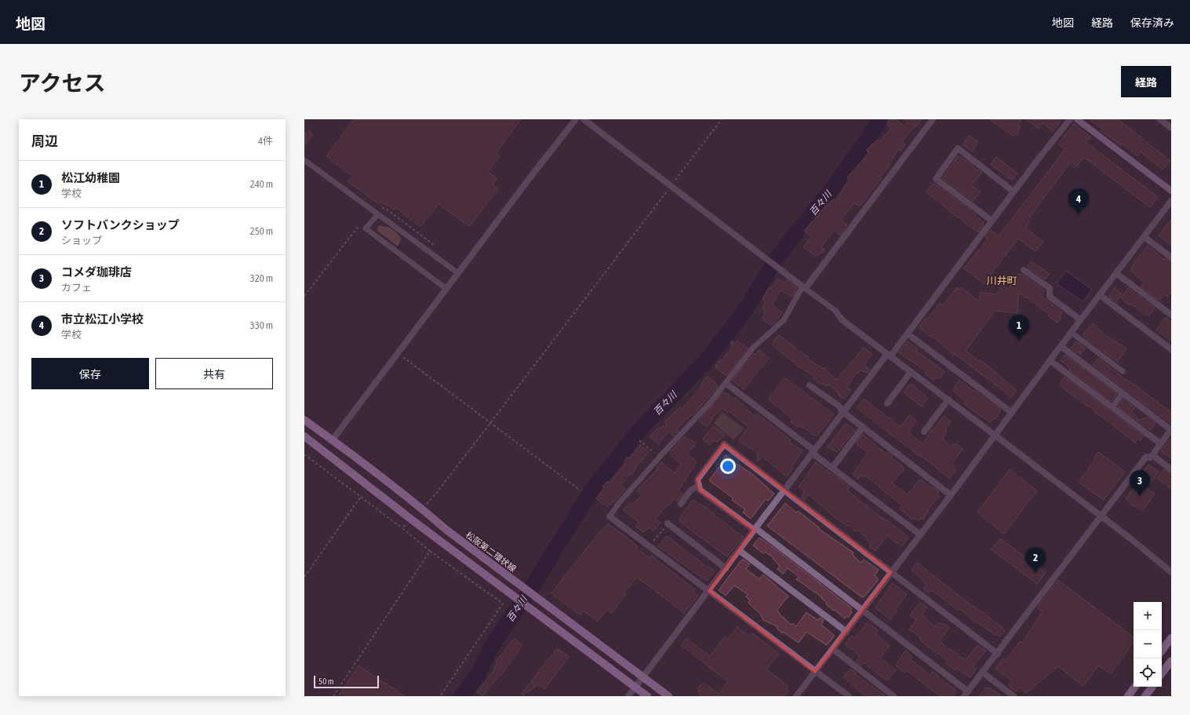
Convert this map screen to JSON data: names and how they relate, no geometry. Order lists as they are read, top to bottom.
{
  "streets": {
    "main road": ["松阪第二環状線"]
  },
  "districts": ["川井町"],
  "water": ["百々川"],
  "scale_bar": "50 m",
  "page": {
    "header": "地図",
    "nav": ["地図", "経路", "保存済み"],
    "title": "アクセス",
    "buttons": [
      "経路",
      ["保存", "共有"]
    ],
    "heading": ["周辺", "4件"],
    "list": [
      {
        "mark": "1",
        "name": "松江幼稚園",
        "note": "学校",
        "value": "240 m"
      },
      {
        "mark": "2",
        "name": "ソフトバンクショップ",
        "note": "ショップ",
        "value": "250 m"
      },
      {
        "mark": "3",
        "name": "コメダ珈琲店",
        "note": "カフェ",
        "value": "320 m"
      },
      {
        "mark": "4",
        "name": "市立松江小学校",
        "note": "学校",
        "value": "330 m"
      }
    ],
    "pins": [
      "4",
      "1",
      "3",
      "2"
    ],
    "map_buttons": ["+", "−"],
    "scale": "50 m"
  }
}
